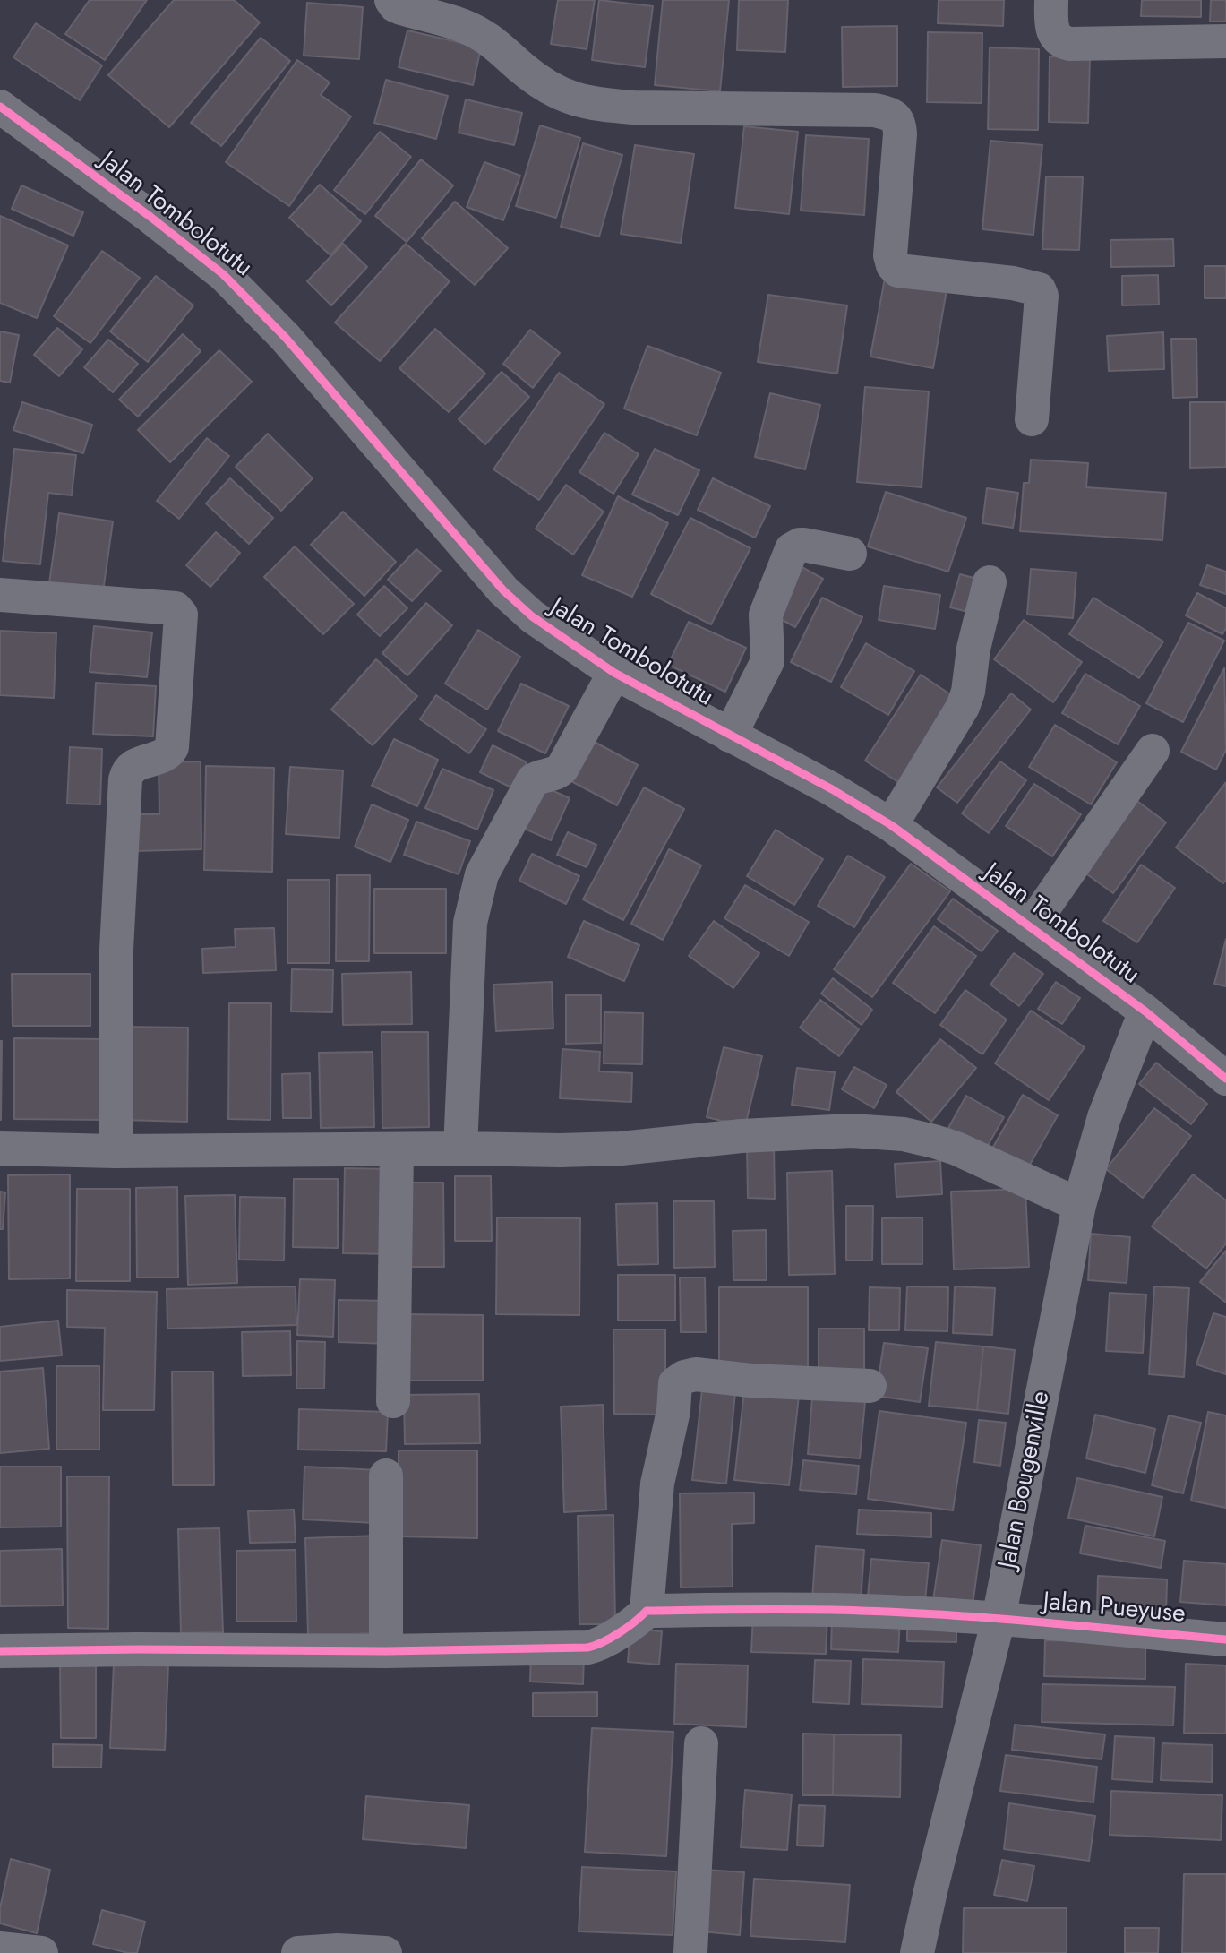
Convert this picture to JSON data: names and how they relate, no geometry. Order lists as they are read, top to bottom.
{
  "streets": {
    "street": ["Jalan Tombolotutu", "Jalan Bougenville", "Jalan Pueyuse"]
  },
  "crossings": [
    ["Jalan Tombolotutu", "Jalan Bougenville"],
    ["Jalan Bougenville", "Jalan Pueyuse"]
  ]
}
